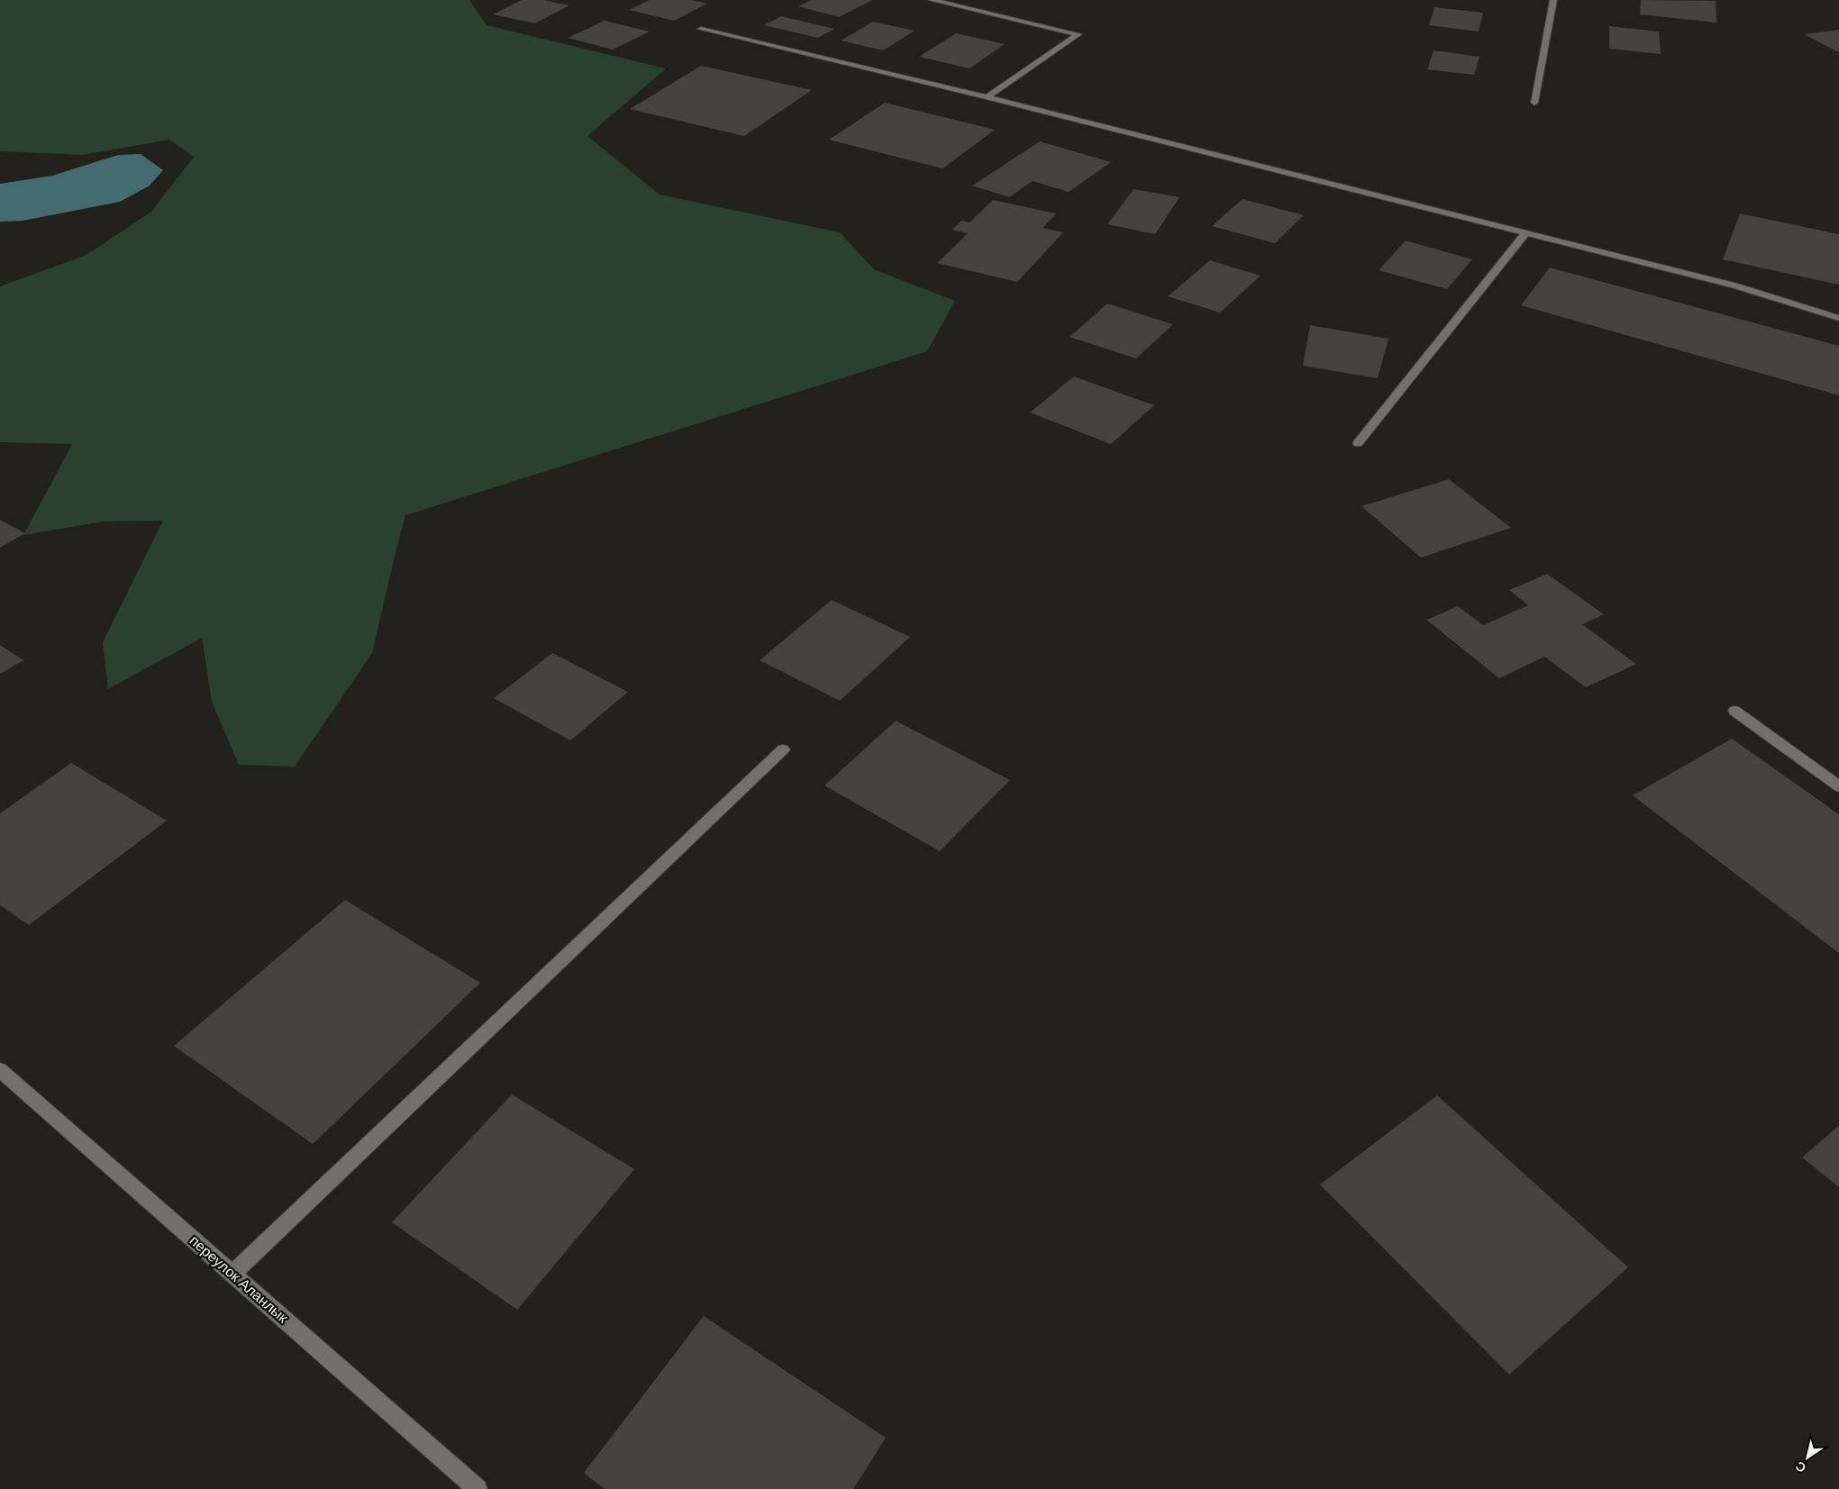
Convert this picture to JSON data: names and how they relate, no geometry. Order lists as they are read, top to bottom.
{
  "streets": {
    "street": ["переулок Аланлык"]
  },
  "north": "bottom left"
}
